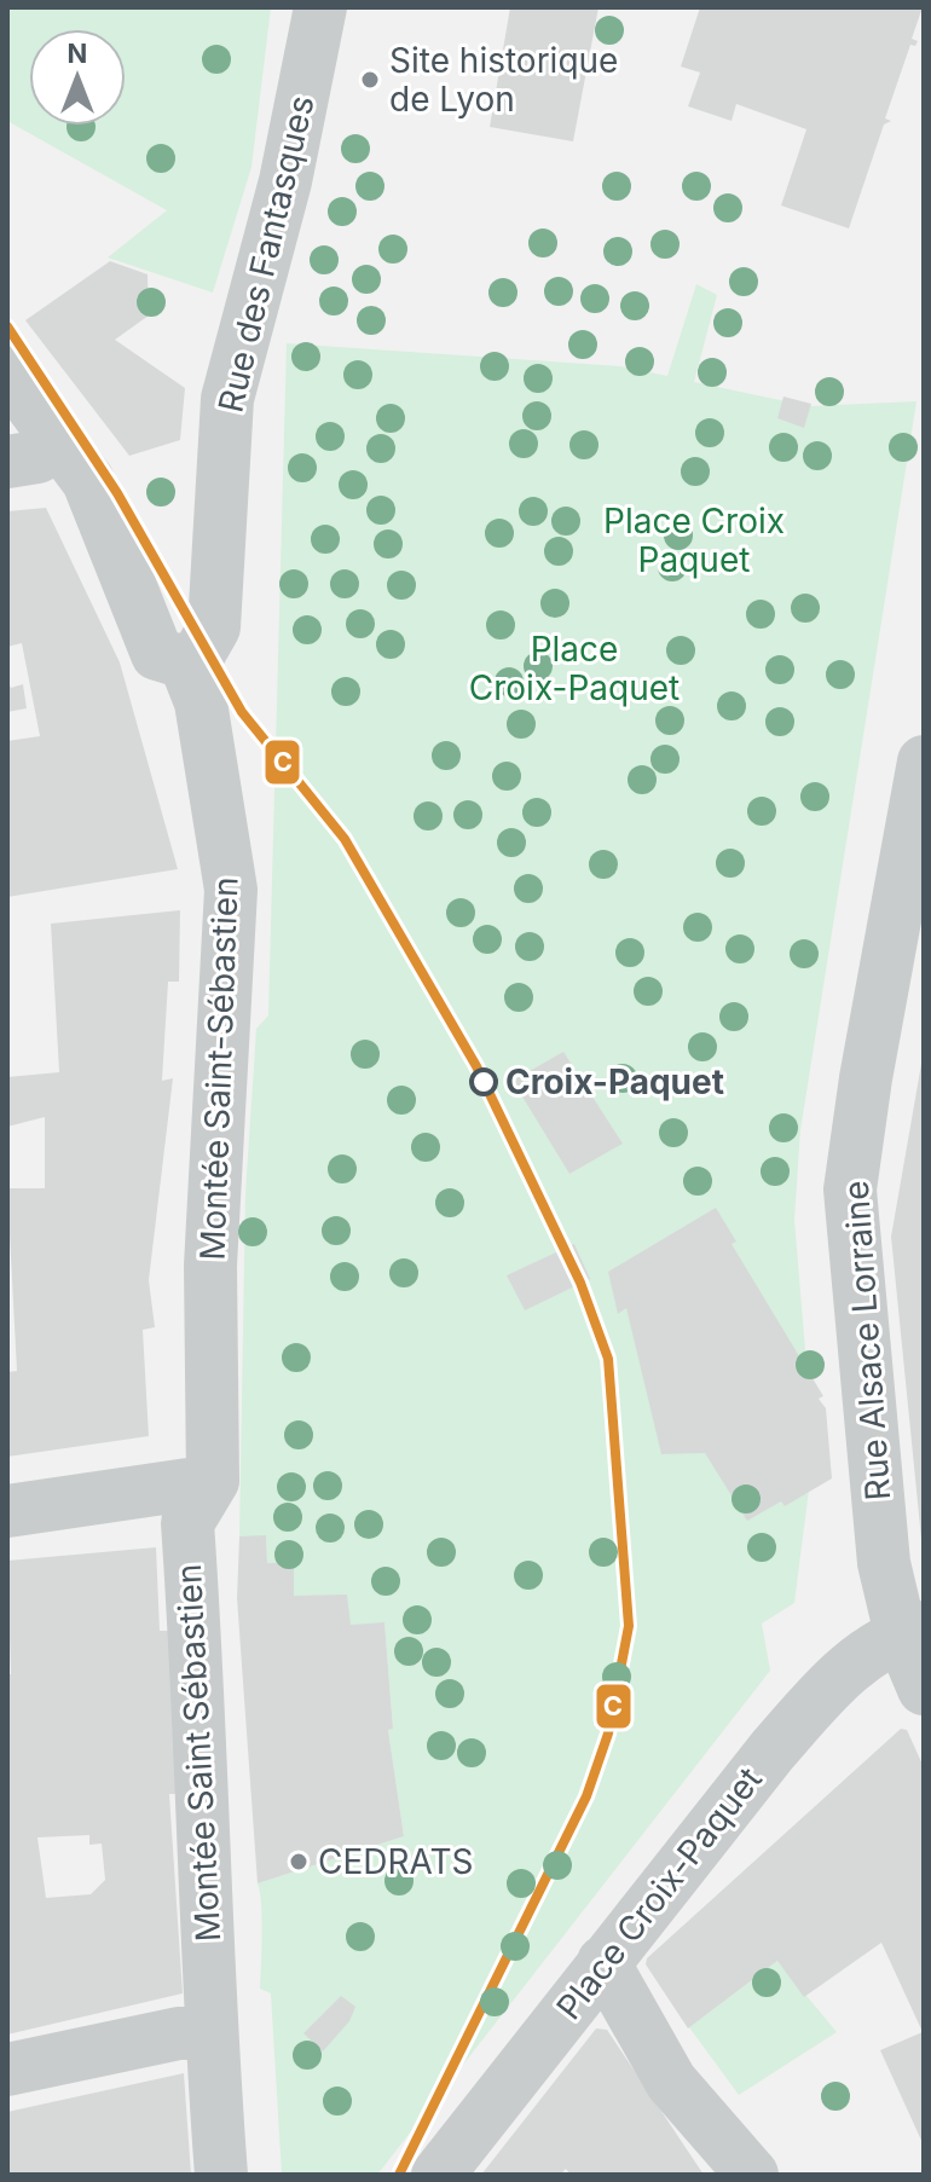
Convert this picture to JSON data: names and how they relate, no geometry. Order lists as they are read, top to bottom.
{
  "streets": {
    "street": [
      "Rue des Fantasques",
      "Montée Saint-Sébastien",
      "Rue Alsace Lorraine",
      "Montée Saint Sébastien",
      "Place Croix-Paquet"
    ]
  },
  "crossings": [
    ["Rue des Fantasques", "Montée Saint-Sébastien"],
    ["Montée Saint-Sébastien", "Montée Saint Sébastien"],
    ["Rue Alsace Lorraine", "Place Croix-Paquet"]
  ],
  "parks": ["Place Croix Paquet", "Place Croix-Paquet"],
  "places": ["Site historique de Lyon", "Croix-Paquet", "CEDRATS"],
  "lines": ["transit line C"],
  "north": "top"
}
